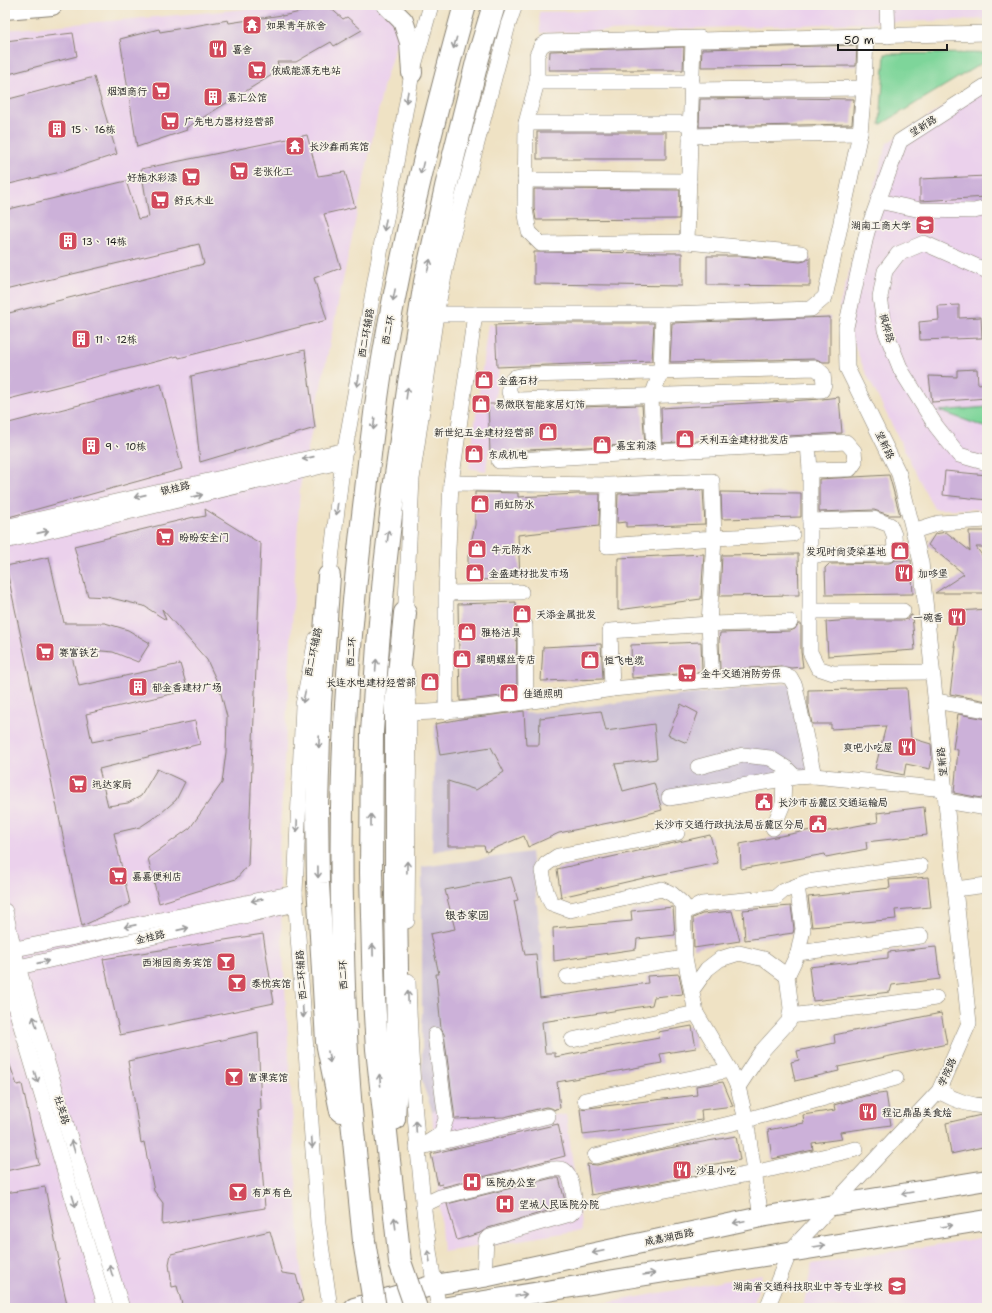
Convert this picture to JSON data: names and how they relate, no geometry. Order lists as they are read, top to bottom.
{
  "streets": {
    "highway": ["西二环"],
    "main road": ["咸嘉湖西路"],
    "street": [
      "望新路",
      "枫桦路",
      "西二环辅路",
      "银桂路",
      "金桂路",
      "学院路",
      "杜英路"
    ]
  },
  "crossings": [
    ["望新路", "学院路"],
    ["西二环辅路", "银桂路"],
    ["西二环辅路", "金桂路"],
    ["金桂路", "杜英路"],
    ["学院路", "咸嘉湖西路"]
  ],
  "districts": ["银杏家园"],
  "places": {
    "temple": ["如果青年旅舍", "长沙鑫雨宾馆"],
    "restaurant": [
      "喜舍",
      "加哆堡",
      "一碗香",
      "爽吧小吃屋",
      "程记鼎晶美食烩",
      "沙县小吃"
    ],
    "supermarket": [
      "依威能源充电站",
      "烟酒商行",
      "广先电力器材经营部",
      "老张化工",
      "好施水彩漆",
      "舒氏木业",
      "盼盼安全门",
      "赛富铁艺",
      "金牛交通消防劳保",
      "迅达家厨",
      "嘉嘉便利店"
    ],
    "building": [
      "嘉汇公馆",
      "15、 16栋",
      "13、 14栋",
      "11、 12栋",
      "9、 10栋",
      "郁金香建材广场"
    ],
    "school or university": ["湖南工商大学", "湖南省交通科技职业中等专业学校"],
    "shop": [
      "金盛石材",
      "易微联智能家居灯饰",
      "新世纪五金建材经营部",
      "天利五金建材批发店",
      "嘉宝莉漆",
      "东成机电",
      "雨虹防水",
      "牛元防水",
      "发现时尚烫染基地",
      "金盛建材批发市场",
      "天添金属批发",
      "雅格洁具",
      "耀明螺丝专店",
      "恒飞电缆",
      "长连水电建材经营部",
      "佳通照明"
    ],
    "public building": ["长沙市岳麓区交通运输局", "长沙市交通行政执法局岳麓区分局"],
    "bar": [
      "西湘园商务宾馆",
      "泰悦宾馆",
      "富课宾馆",
      "有声有色"
    ],
    "hospital": ["医院办公室", "望城人民医院分院"]
  },
  "scale_bar": "50 m"
}
